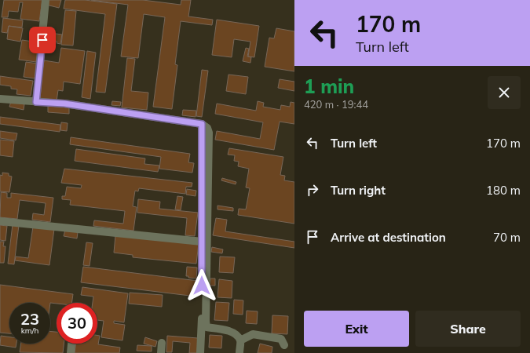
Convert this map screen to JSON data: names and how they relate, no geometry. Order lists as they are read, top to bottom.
{
  "page": {
    "turn": ["170 m", "Turn left"],
    "heading": ["1 min", "420 m · 19:44"],
    "list": [
      {
        "name": "Turn left",
        "value": "170 m"
      },
      {
        "name": "Turn right",
        "value": "180 m"
      },
      {
        "name": "Arrive at destination",
        "value": "70 m"
      }
    ],
    "speed": "23 km/h",
    "limit": "30",
    "buttons": ["Exit", "Share"]
  }
}
